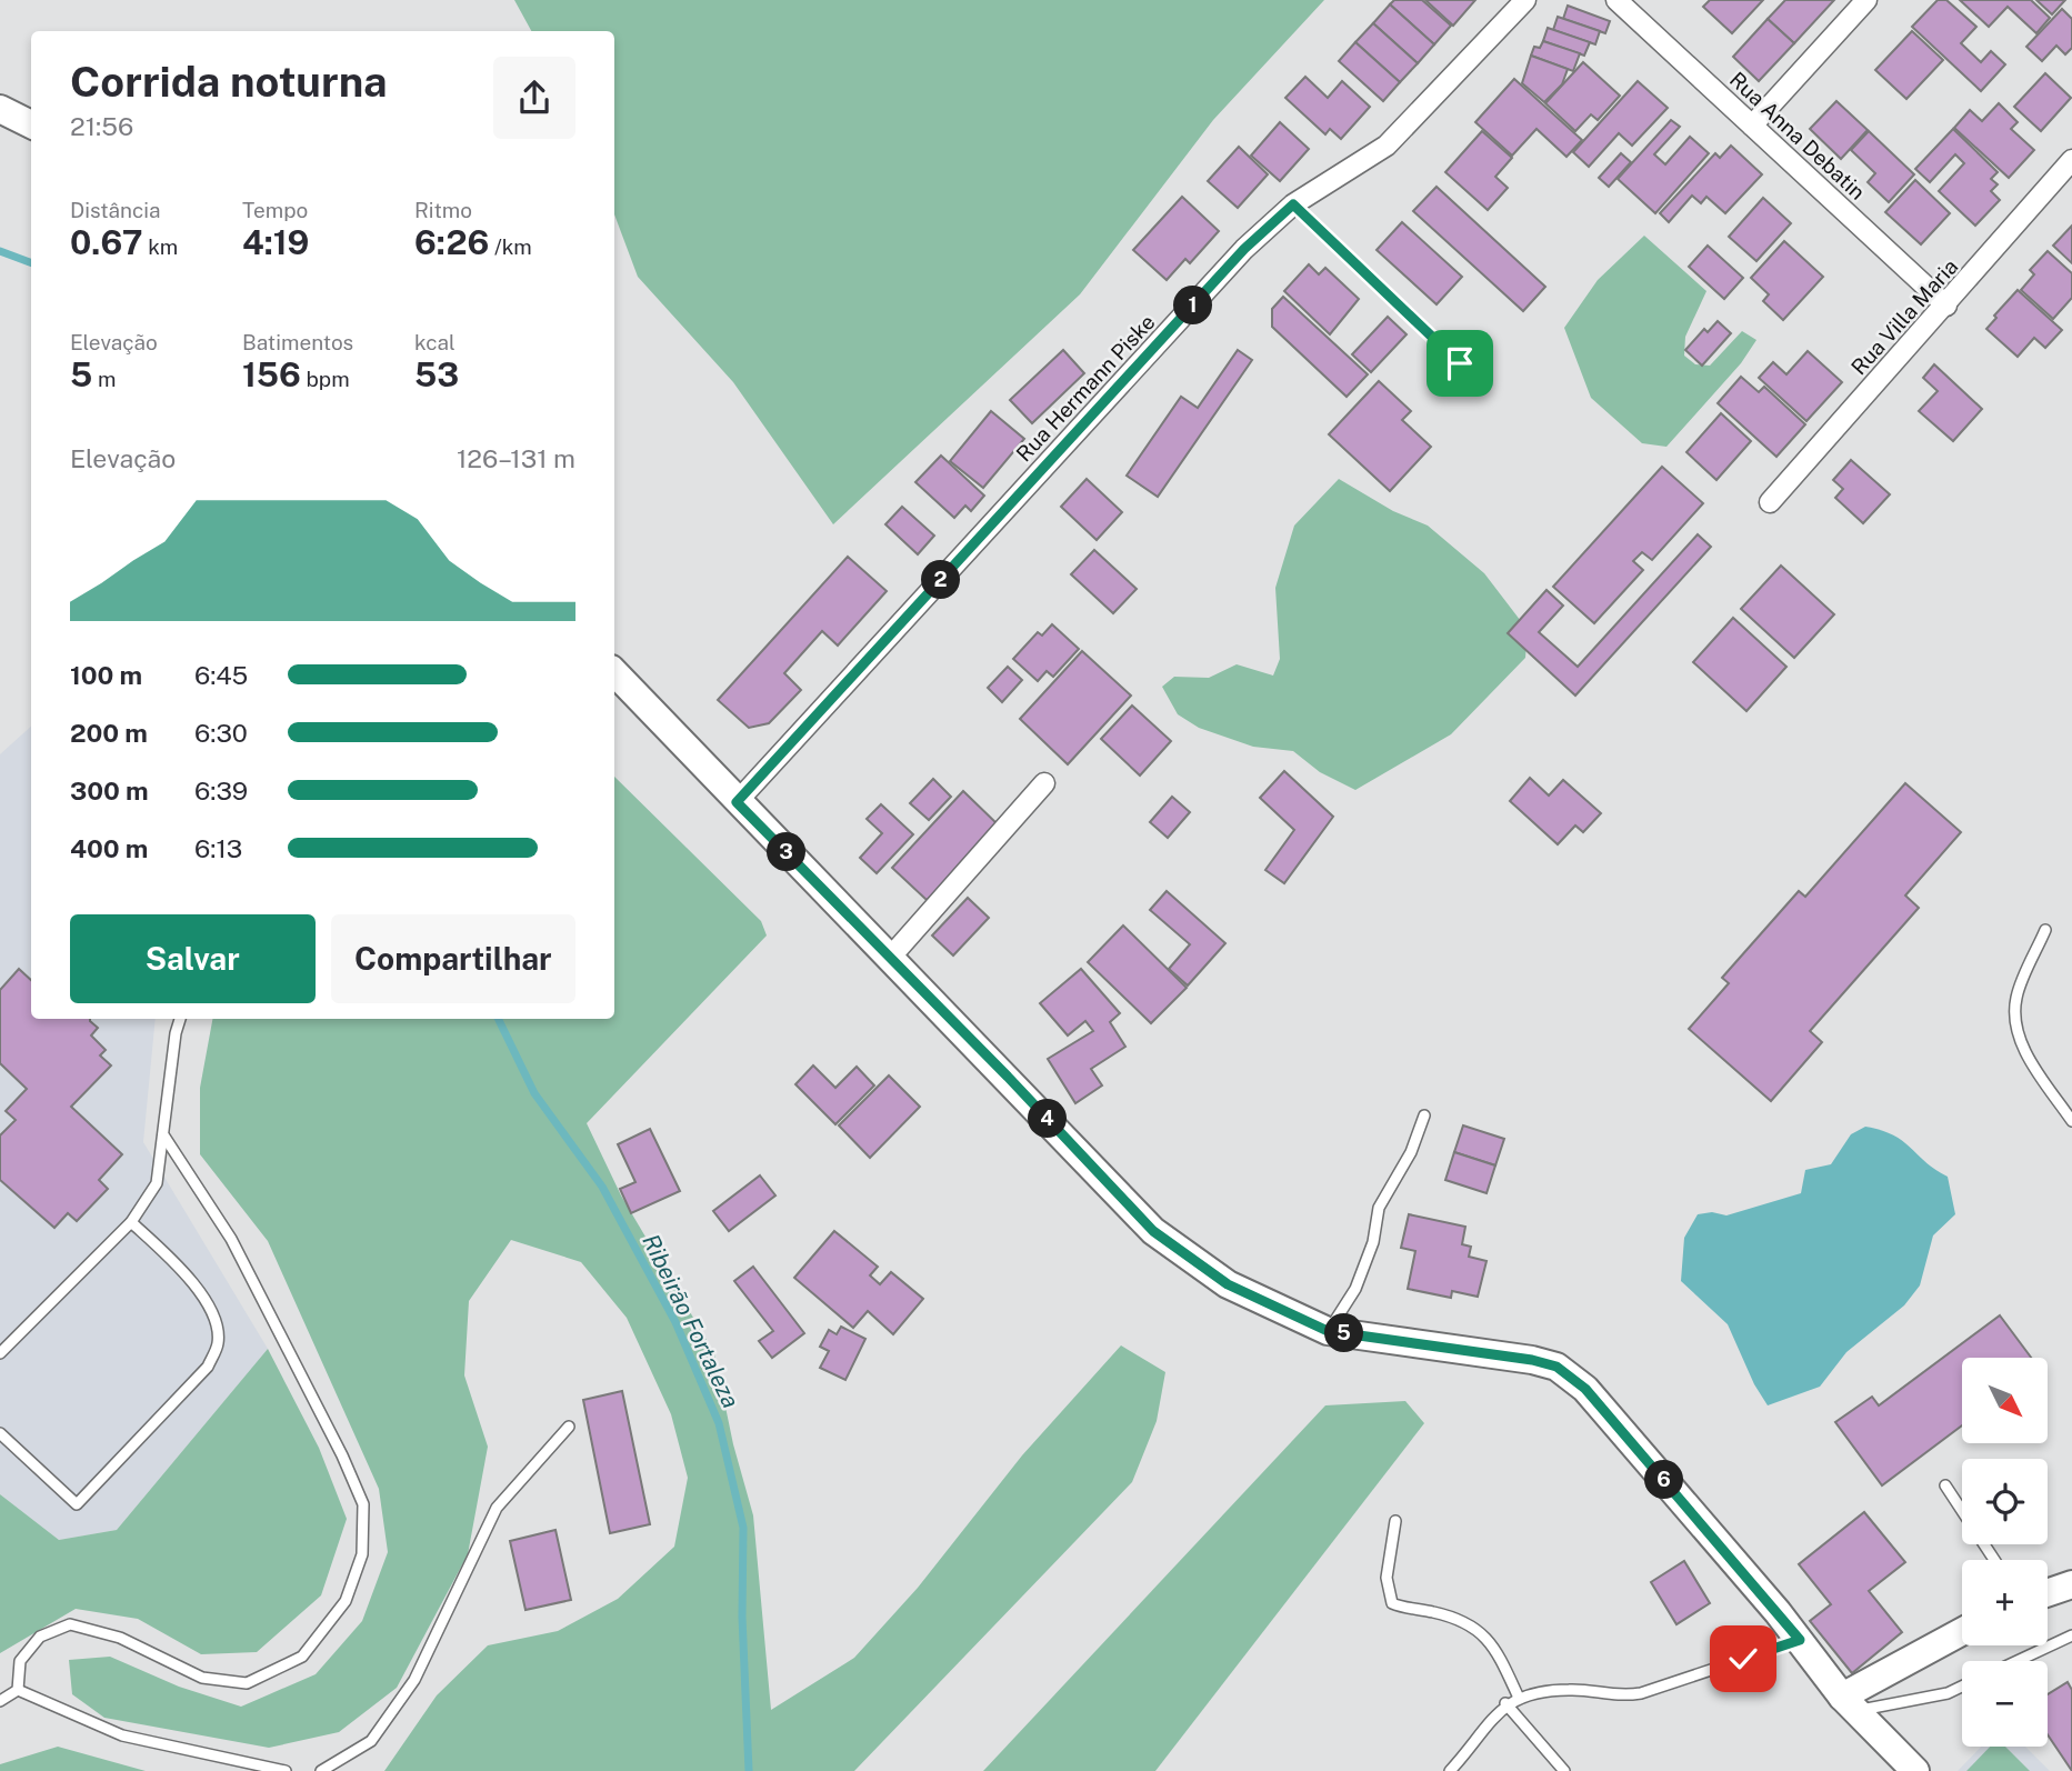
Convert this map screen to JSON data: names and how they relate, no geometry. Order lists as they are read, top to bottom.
{
  "streets": {
    "street": ["Rua Anna Debatin", "Rua Villa Maria", "Rua Hermann Piske"]
  },
  "crossings": [
    ["Rua Anna Debatin", "Rua Villa Maria"]
  ],
  "water": ["Ribeirão Fortaleza"],
  "north": "bottom right",
  "page": {
    "heading": ["Corrida noturna", "21:56"],
    "stats": [
      ["Distância", "0.67 km"],
      ["Tempo", "4:19"],
      ["Ritmo", "6:26 /km"],
      ["Elevação", "5 m"],
      ["Batimentos", "156 bpm"],
      ["kcal", "53"]
    ],
    "pins": [
      "1",
      "2",
      "3",
      "4",
      "5",
      "6"
    ],
    "chart": ["Elevação", "126–131 m"],
    "list": [
      {
        "name": "100 m",
        "note": "6:45"
      },
      {
        "name": "200 m",
        "note": "6:30"
      },
      {
        "name": "300 m",
        "note": "6:39"
      },
      {
        "name": "400 m",
        "note": "6:13"
      }
    ],
    "buttons": ["Salvar", "Compartilhar"],
    "map_buttons": ["+", "−"]
  }
}
